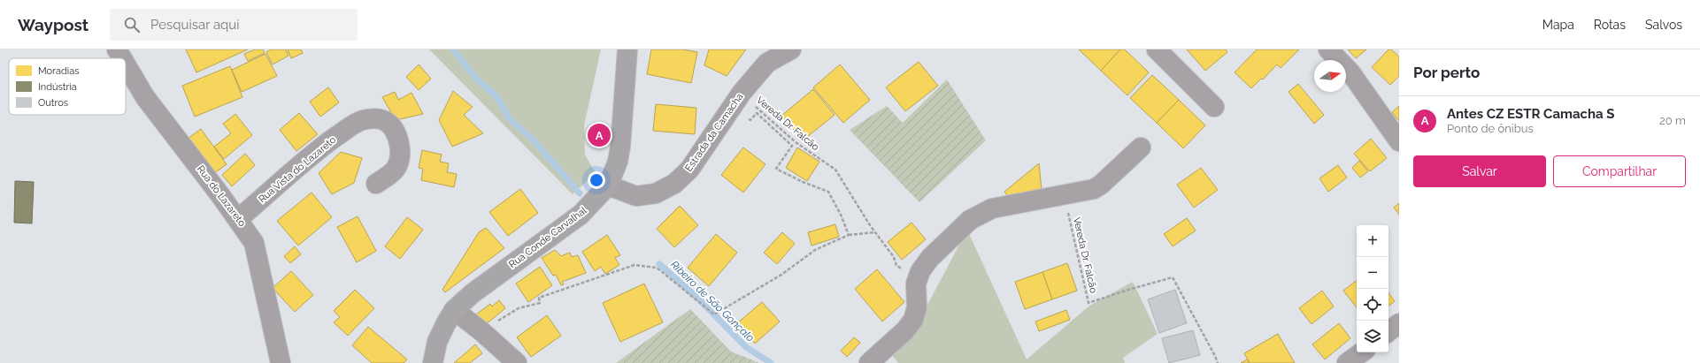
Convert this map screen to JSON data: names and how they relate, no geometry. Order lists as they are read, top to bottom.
{
  "streets": {
    "main road": ["Rua Conde Carvalhal"],
    "street": ["Estrada da Camacha", "Rua Vista do Lazareto", "Rua do Lazareto"],
    "path": ["Vereda Dr. Falcão"]
  },
  "crossings": [
    ["Estrada da Camacha", "Rua Conde Carvalhal"],
    ["Rua Vista do Lazareto", "Rua do Lazareto"]
  ],
  "water": ["Ribeiro de São Gonçalo"],
  "legend": ["Moradias", "Indústria", "Outros"],
  "north": "right",
  "page": {
    "header": "Waypost",
    "search": "Pesquisar aqui",
    "nav": ["Mapa", "Rotas", "Salvos"],
    "heading": "Por perto",
    "list": [
      {
        "mark": "A",
        "name": "Antes CZ ESTR Camacha S",
        "note": "Ponto de ônibus",
        "value": "20 m"
      }
    ],
    "pins": "A",
    "buttons": ["Salvar", "Compartilhar"],
    "map_buttons": ["+", "−"]
  }
}
